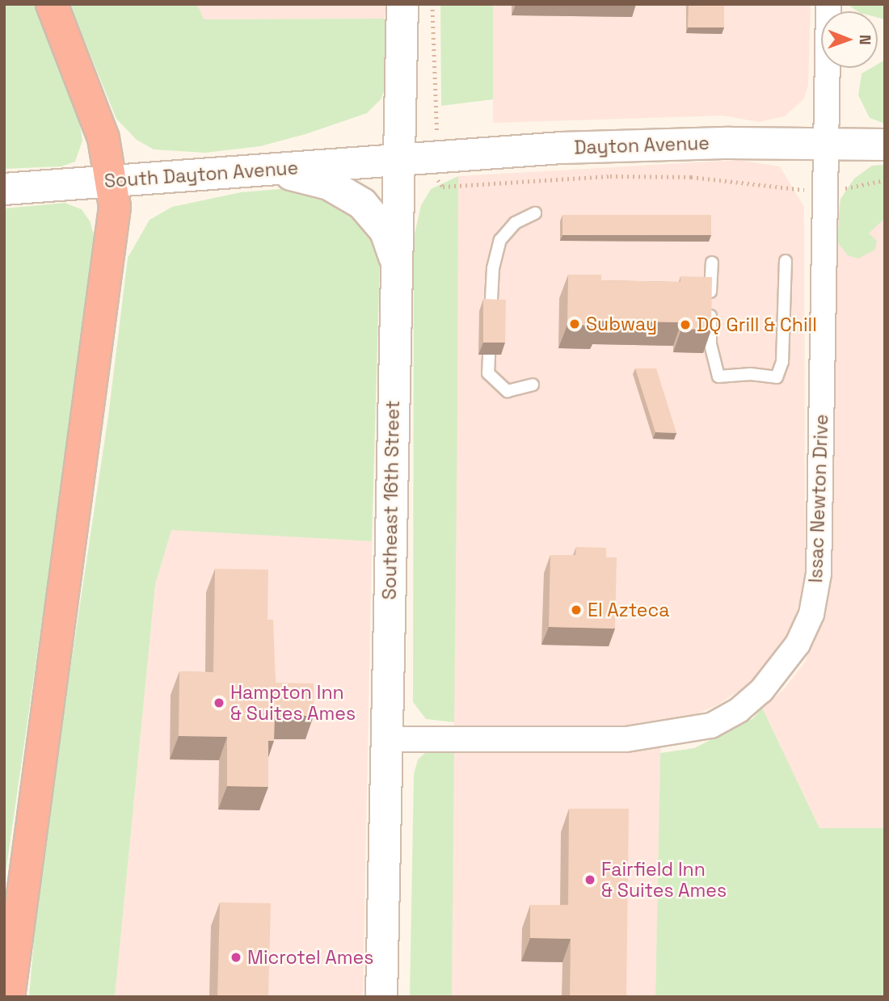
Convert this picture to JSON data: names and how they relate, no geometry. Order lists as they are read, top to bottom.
{
  "streets": {
    "main road": ["Dayton Avenue", "South Dayton Avenue", "Southeast 16th Street"],
    "street": ["Issac Newton Drive"]
  },
  "crossings": [
    ["Dayton Avenue", "South Dayton Avenue"],
    ["Dayton Avenue", "Issac Newton Drive"],
    ["Dayton Avenue", "Southeast 16th Street"],
    ["South Dayton Avenue", "Southeast 16th Street"],
    ["Issac Newton Drive", "Southeast 16th Street"]
  ],
  "places": [
    "Subway",
    "DQ Grill & Chill",
    "El Azteca",
    "Hampton Inn & Suites Ames",
    "Fairfield Inn & Suites Ames",
    "Microtel Ames"
  ],
  "north": "right"
}
